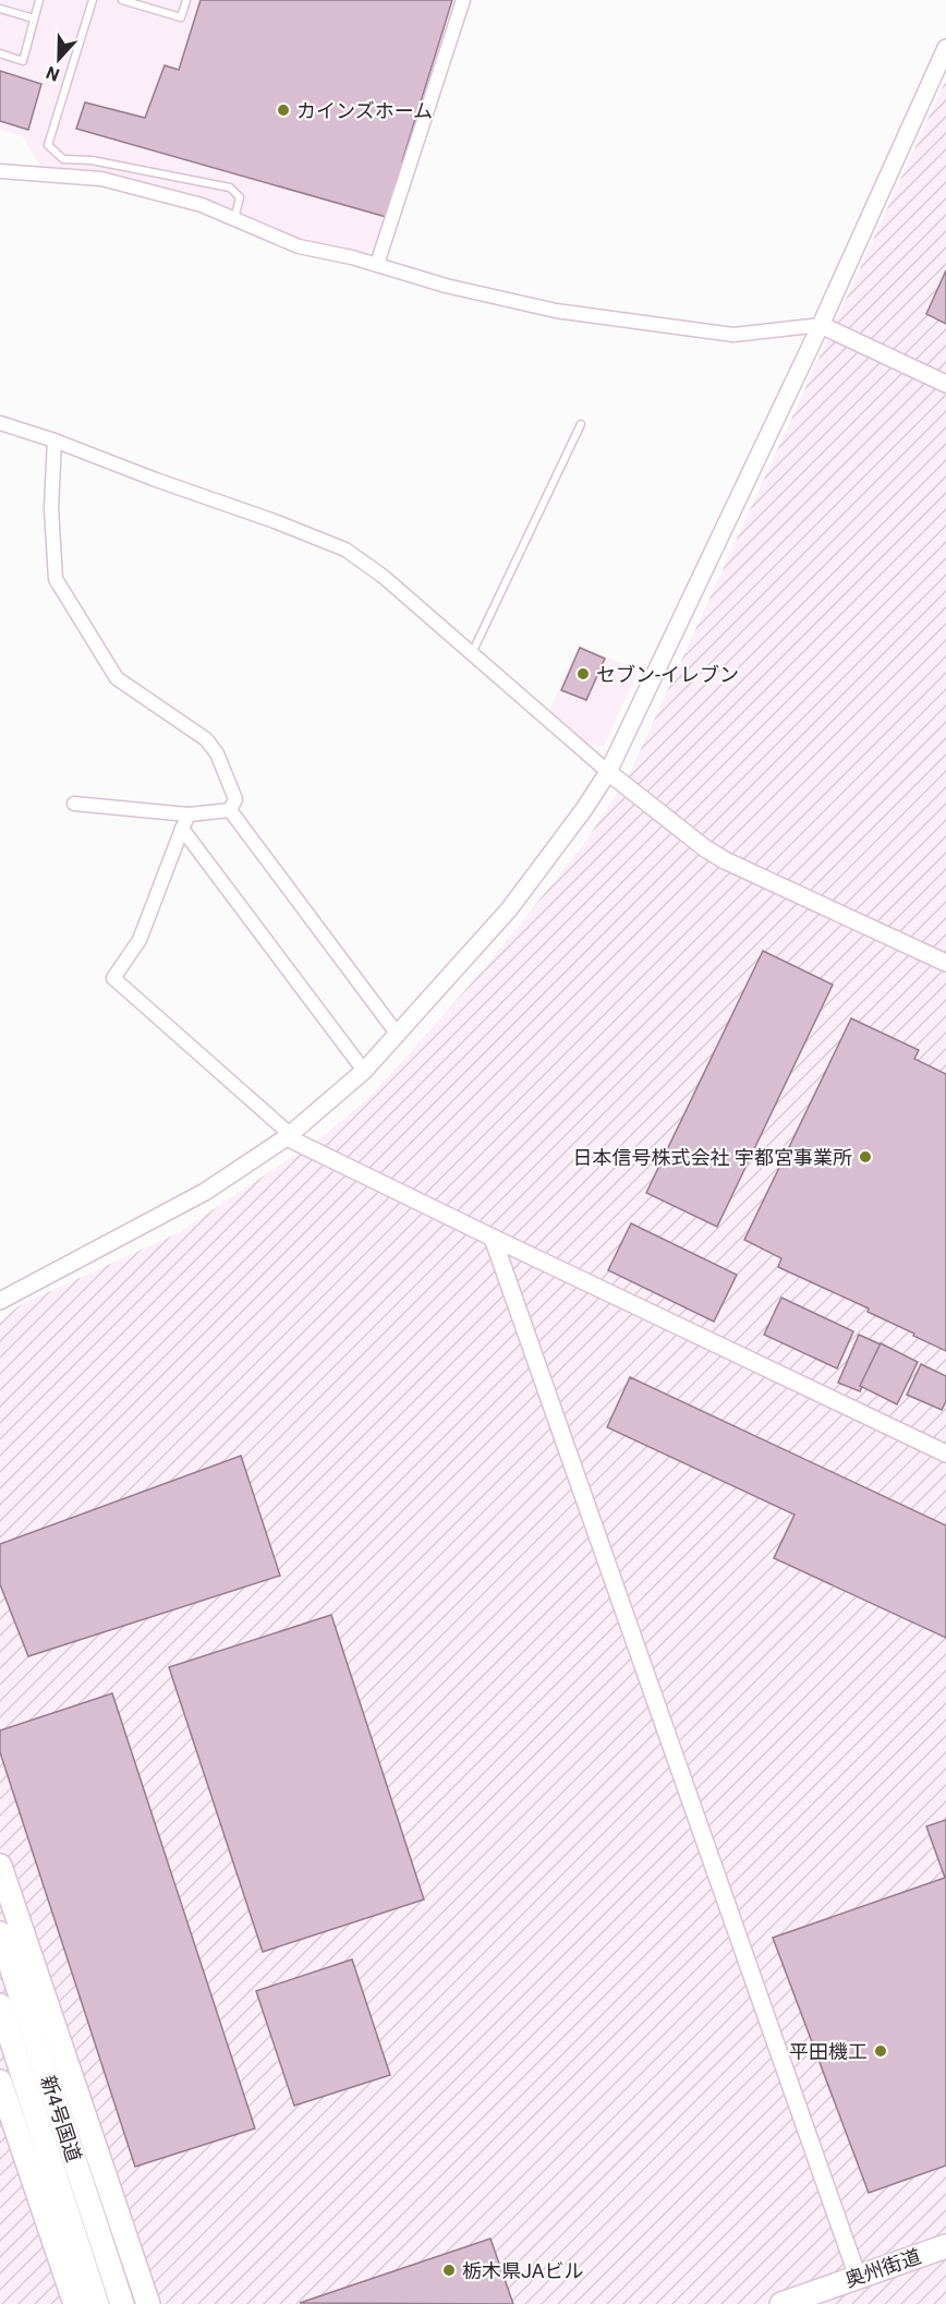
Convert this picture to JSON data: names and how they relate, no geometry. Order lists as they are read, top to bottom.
{
  "streets": {
    "highway": ["新4号国道", "奥州街道"]
  },
  "places": [
    "カインズホーム",
    "セブン-イレブン",
    "日本信号株式会社 宇都宮事業所",
    "平田機工",
    "栃木県JAビル"
  ],
  "north": "bottom"
}
